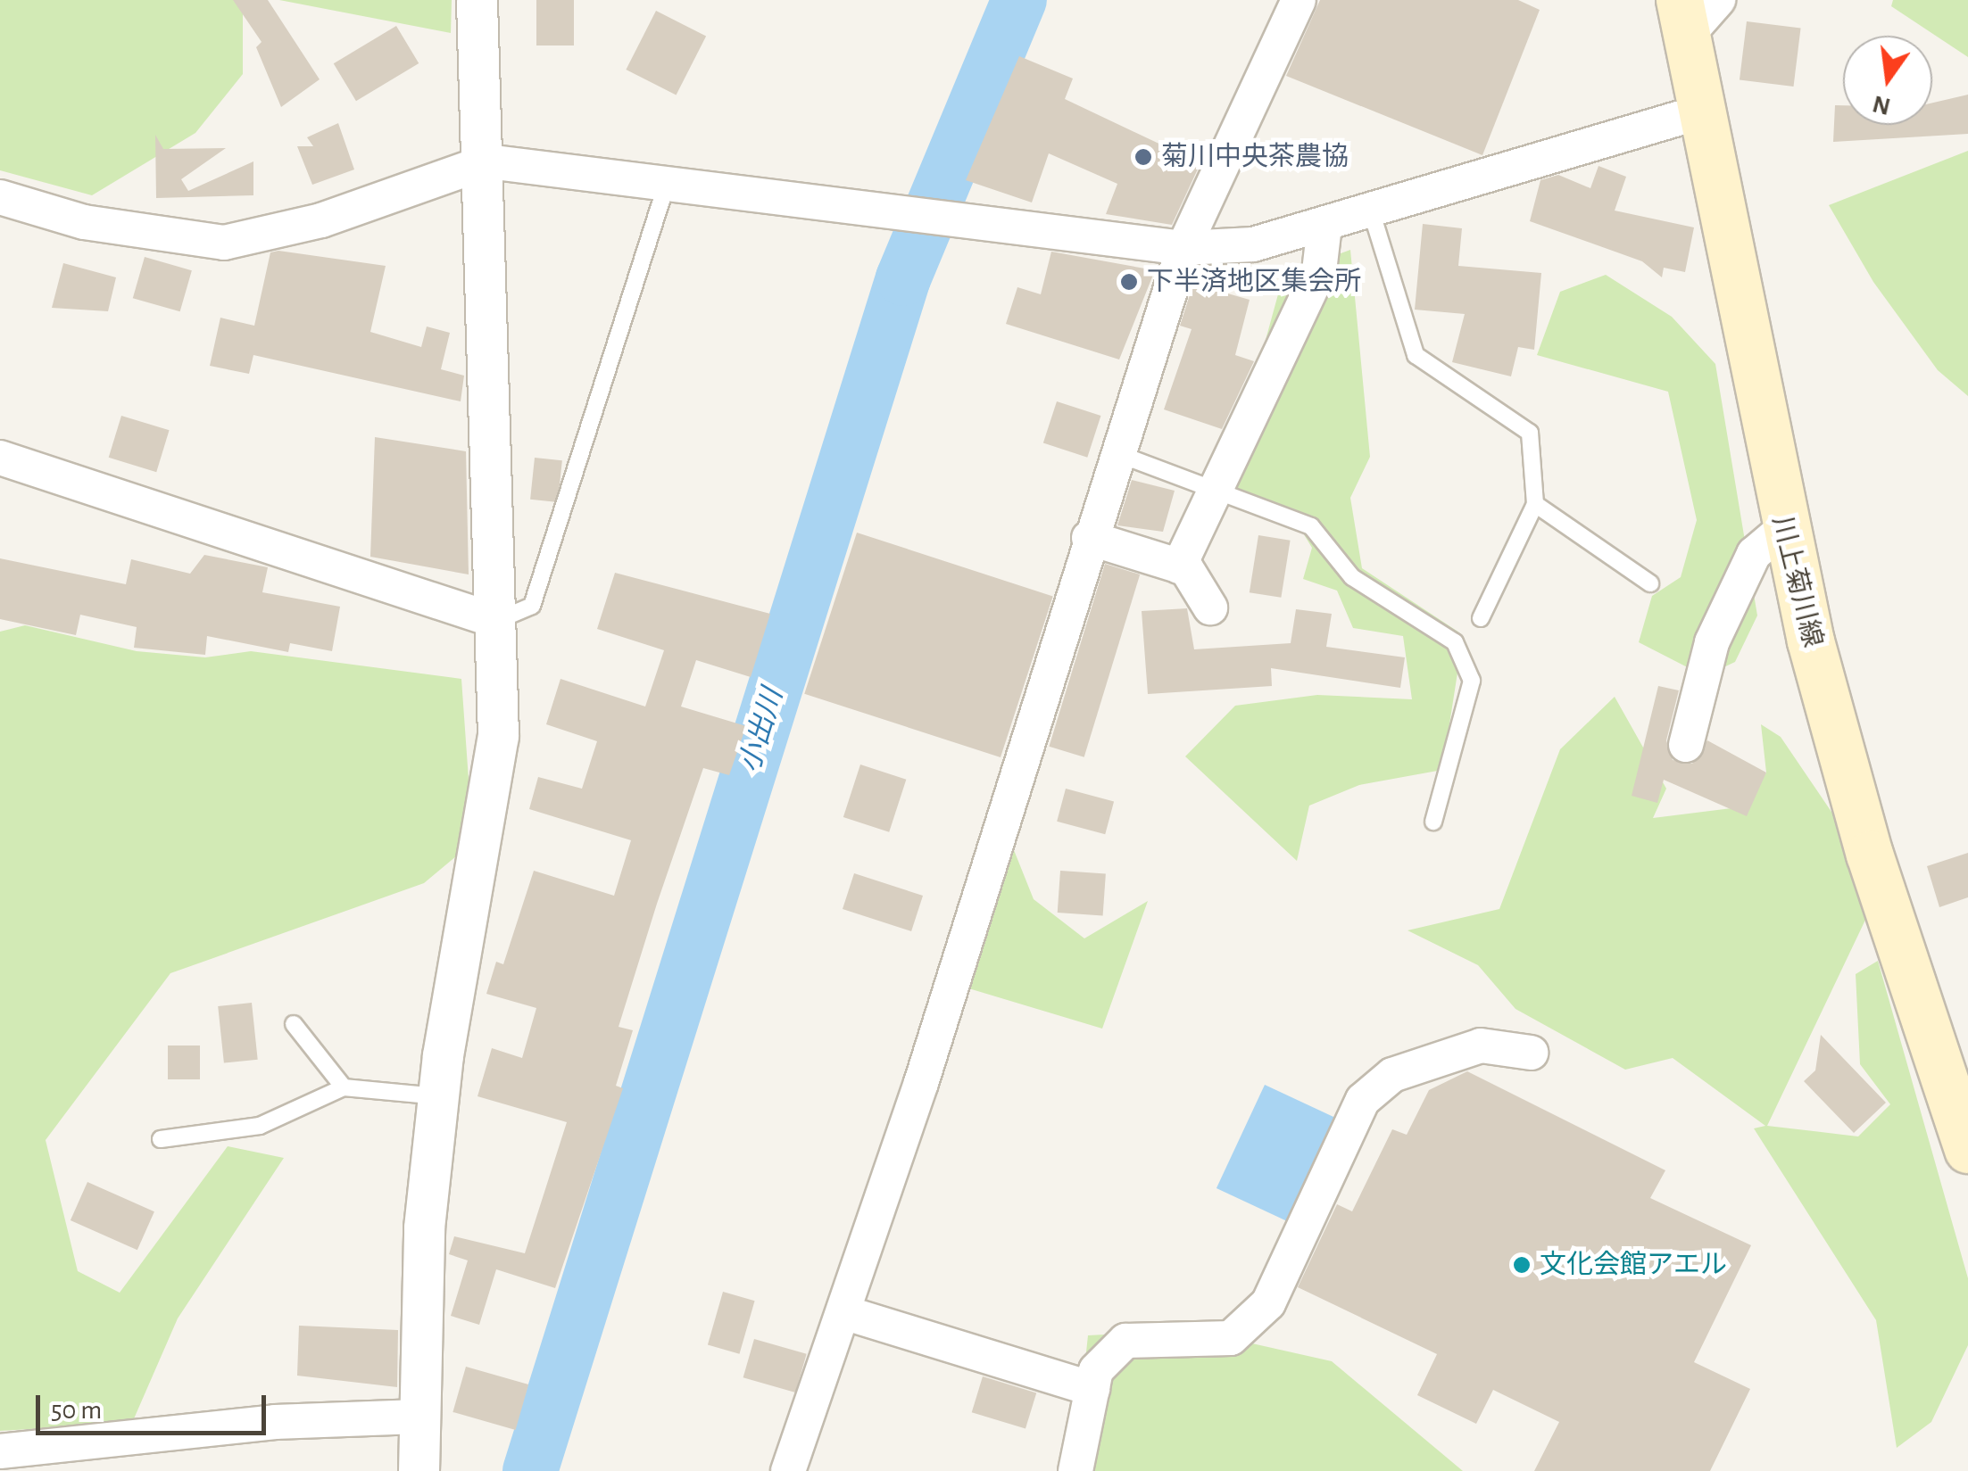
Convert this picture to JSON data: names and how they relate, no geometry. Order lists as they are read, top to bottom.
{
  "streets": {
    "main road": ["川上菊川線"]
  },
  "water": ["小出川"],
  "places": ["菊川中央茶農協", "下半済地区集会所", "文化会館アエル"],
  "scale_bar": "50 m",
  "north": "bottom"
}
